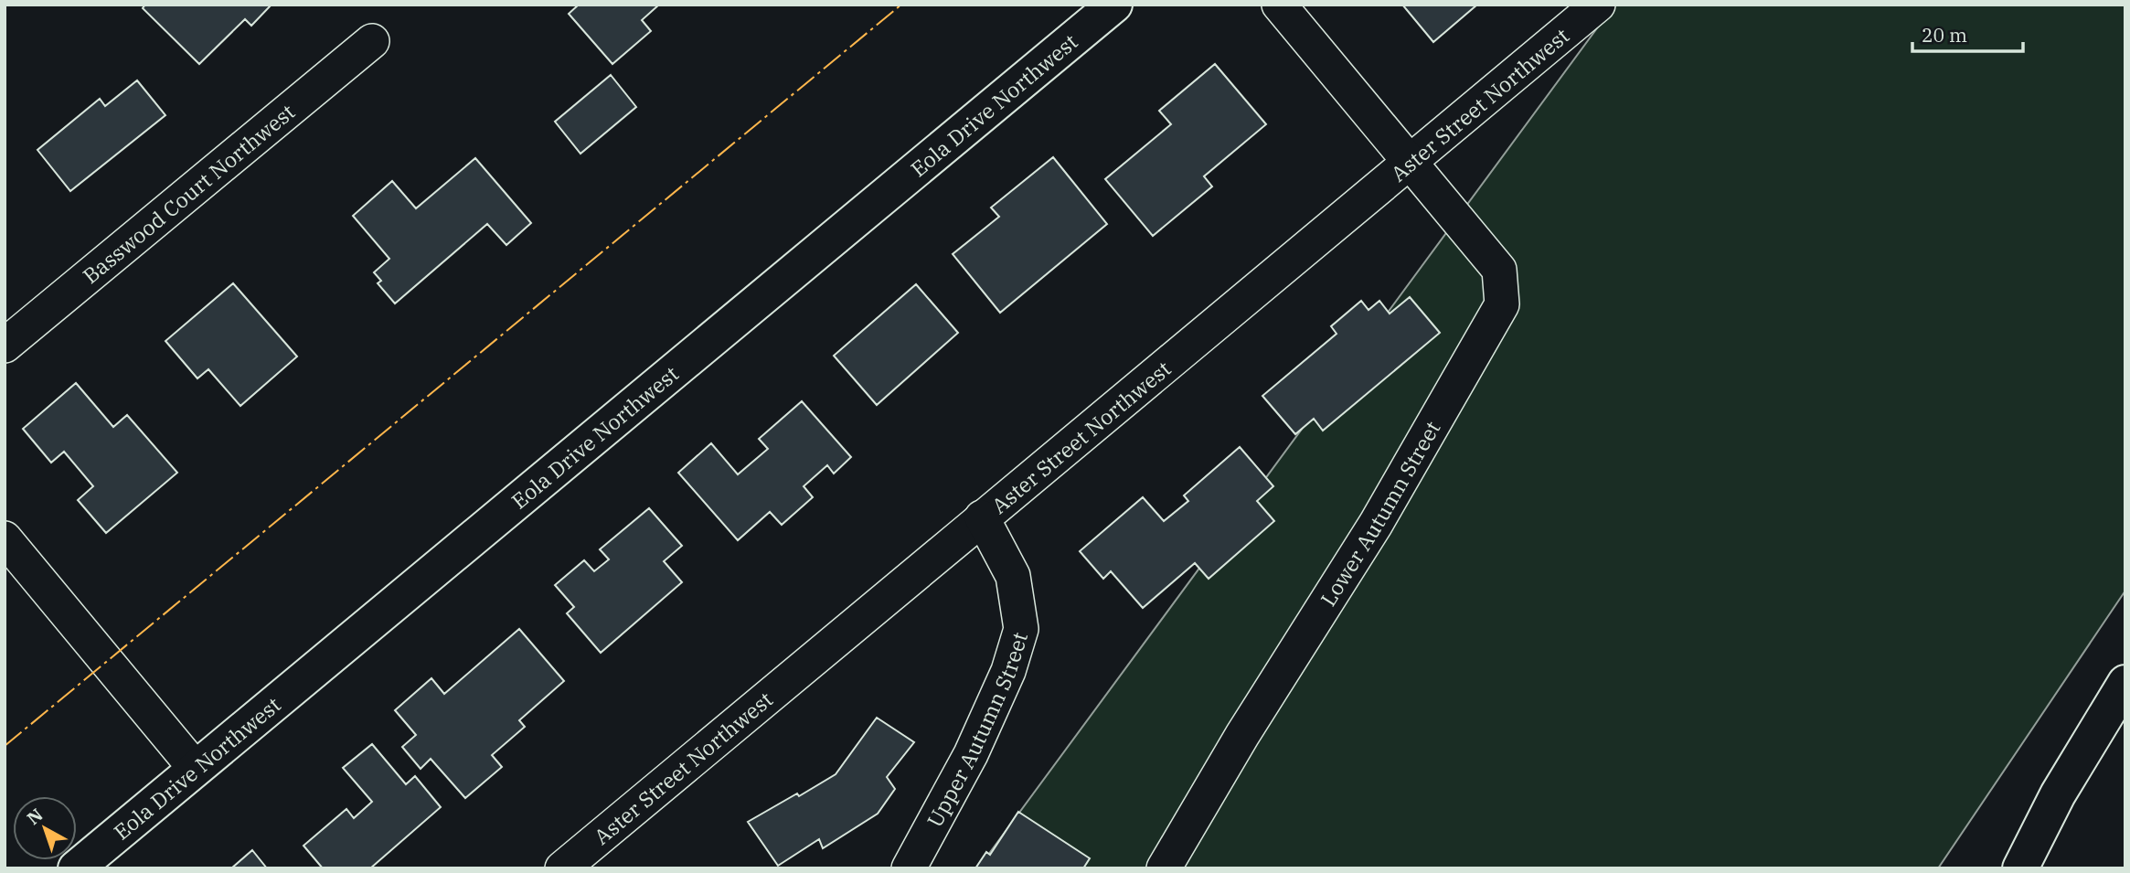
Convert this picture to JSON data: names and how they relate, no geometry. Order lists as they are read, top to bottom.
{
  "streets": {
    "street": [
      "Eola Drive Northwest",
      "Aster Street Northwest",
      "Basswood Court Northwest",
      "Lower Autumn Street",
      "Upper Autumn Street"
    ]
  },
  "crossings": [
    ["Aster Street Northwest", "Lower Autumn Street"],
    ["Aster Street Northwest", "Upper Autumn Street"]
  ],
  "scale_bar": "20 m",
  "north": "top left"
}
